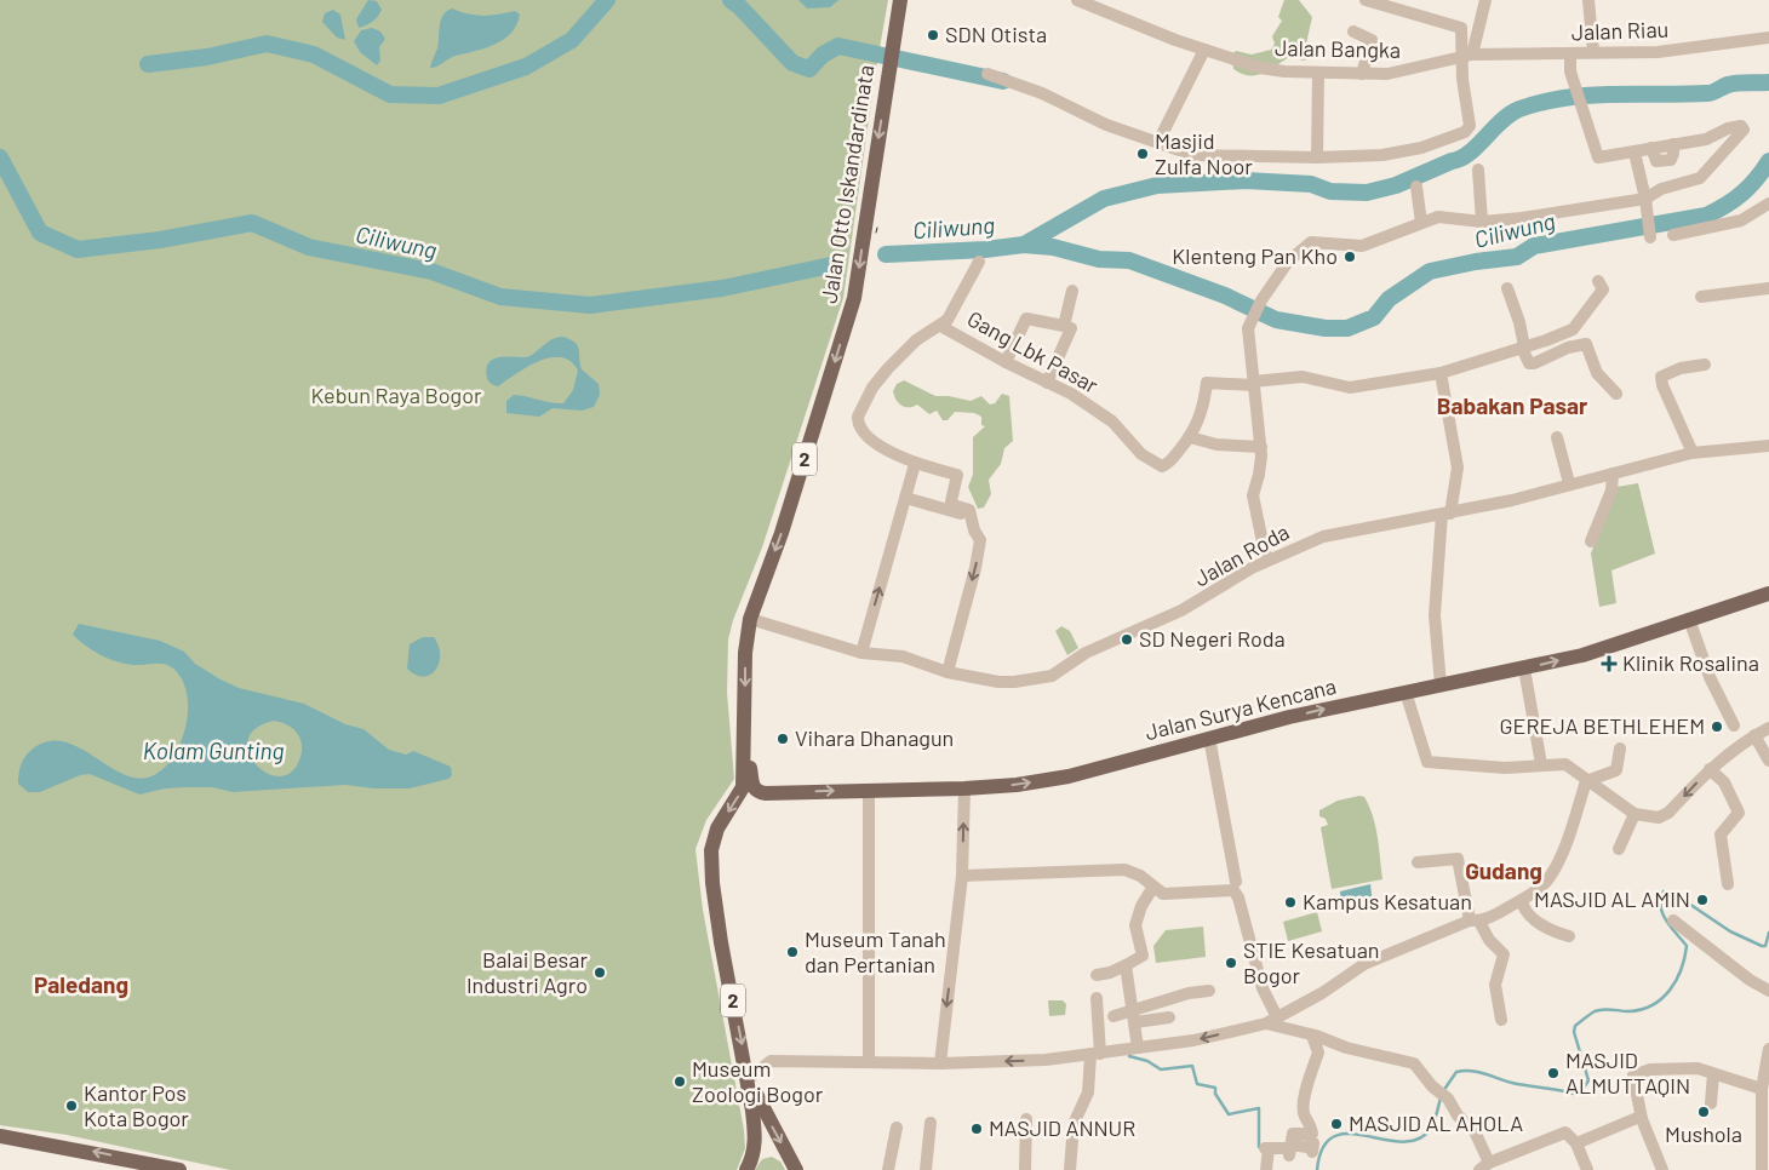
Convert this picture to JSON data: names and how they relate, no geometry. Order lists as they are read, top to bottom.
{
  "streets": {
    "main road": ["Jalan Otto Iskandardinata", "2", "Jalan Surya Kencana"],
    "street": [
      "Jalan Riau",
      "Jalan Bangka",
      "Gang Lbk Pasar",
      "Jalan Roda"
    ]
  },
  "crossings": [
    ["Jalan Riau", "Jalan Bangka"],
    ["Jalan Otto Iskandardinata", "Jalan Roda"],
    ["Jalan Otto Iskandardinata", "Jalan Surya Kencana"]
  ],
  "one_way": ["Jalan Otto Iskandardinata", "Jalan Surya Kencana"],
  "districts": ["Babakan Pasar", "Gudang", "Paledang"],
  "water": ["Ciliwung", "Kolam Gunting"],
  "parks": ["Kebun Raya Bogor"],
  "places": {
    "other": [
      "SDN Otista",
      "Masjid Zulfa Noor",
      "Klenteng Pan Kho",
      "SD Negeri Roda",
      "GEREJA BETHLEHEM",
      "Vihara Dhanagun",
      "MASJID AL AMIN",
      "Kampus Kesatuan",
      "Museum Tanah dan Pertanian",
      "STIE Kesatuan Bogor",
      "Balai Besar Industri Agro",
      "MASJID ALMUTTAQIN",
      "Museum Zoologi Bogor",
      "Kantor Pos Kota Bogor",
      "Mushola",
      "MASJID AL AHOLA",
      "MASJID ANNUR"
    ],
    "health": ["Klinik Rosalina"]
  }
}
